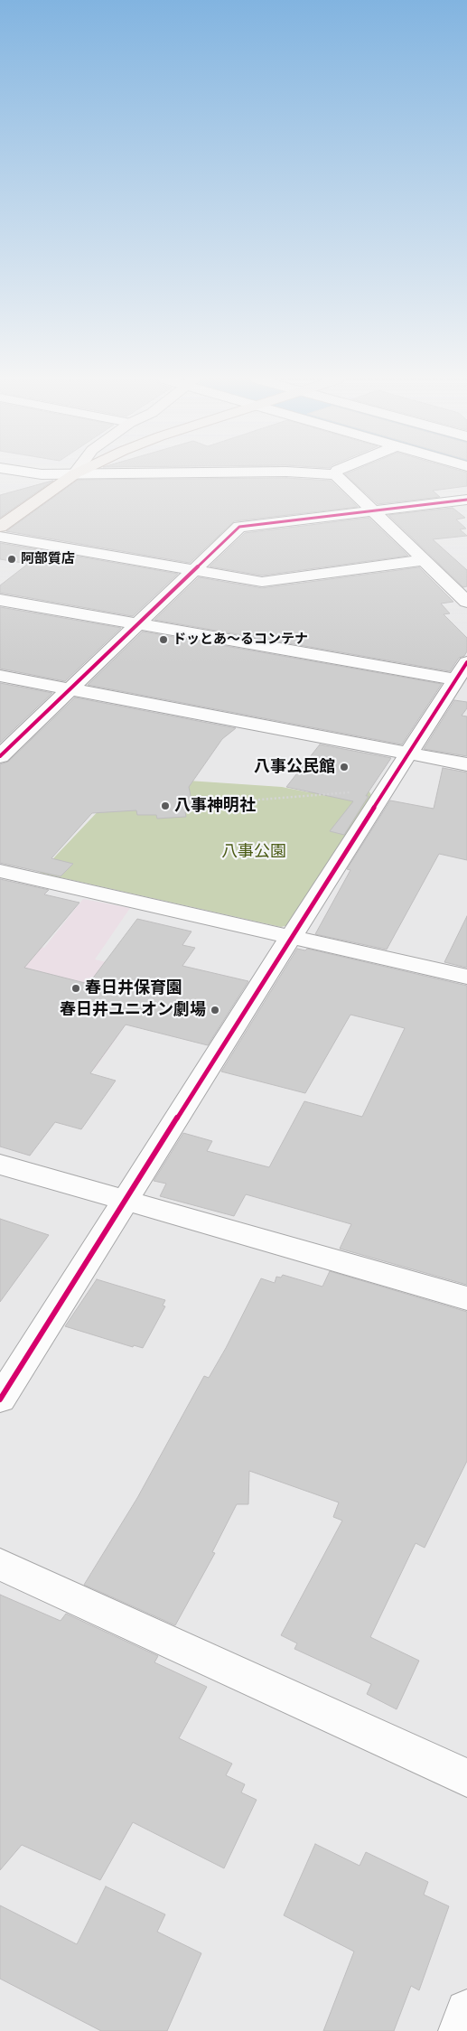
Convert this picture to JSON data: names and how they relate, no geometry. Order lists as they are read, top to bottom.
{
  "parks": ["八事公園"],
  "places": [
    "阿部質店",
    "ドッとあ〜るコンテナ",
    "八事公民館",
    "八事神明社",
    "春日井保育園",
    "春日井ユニオン劇場"
  ]
}
